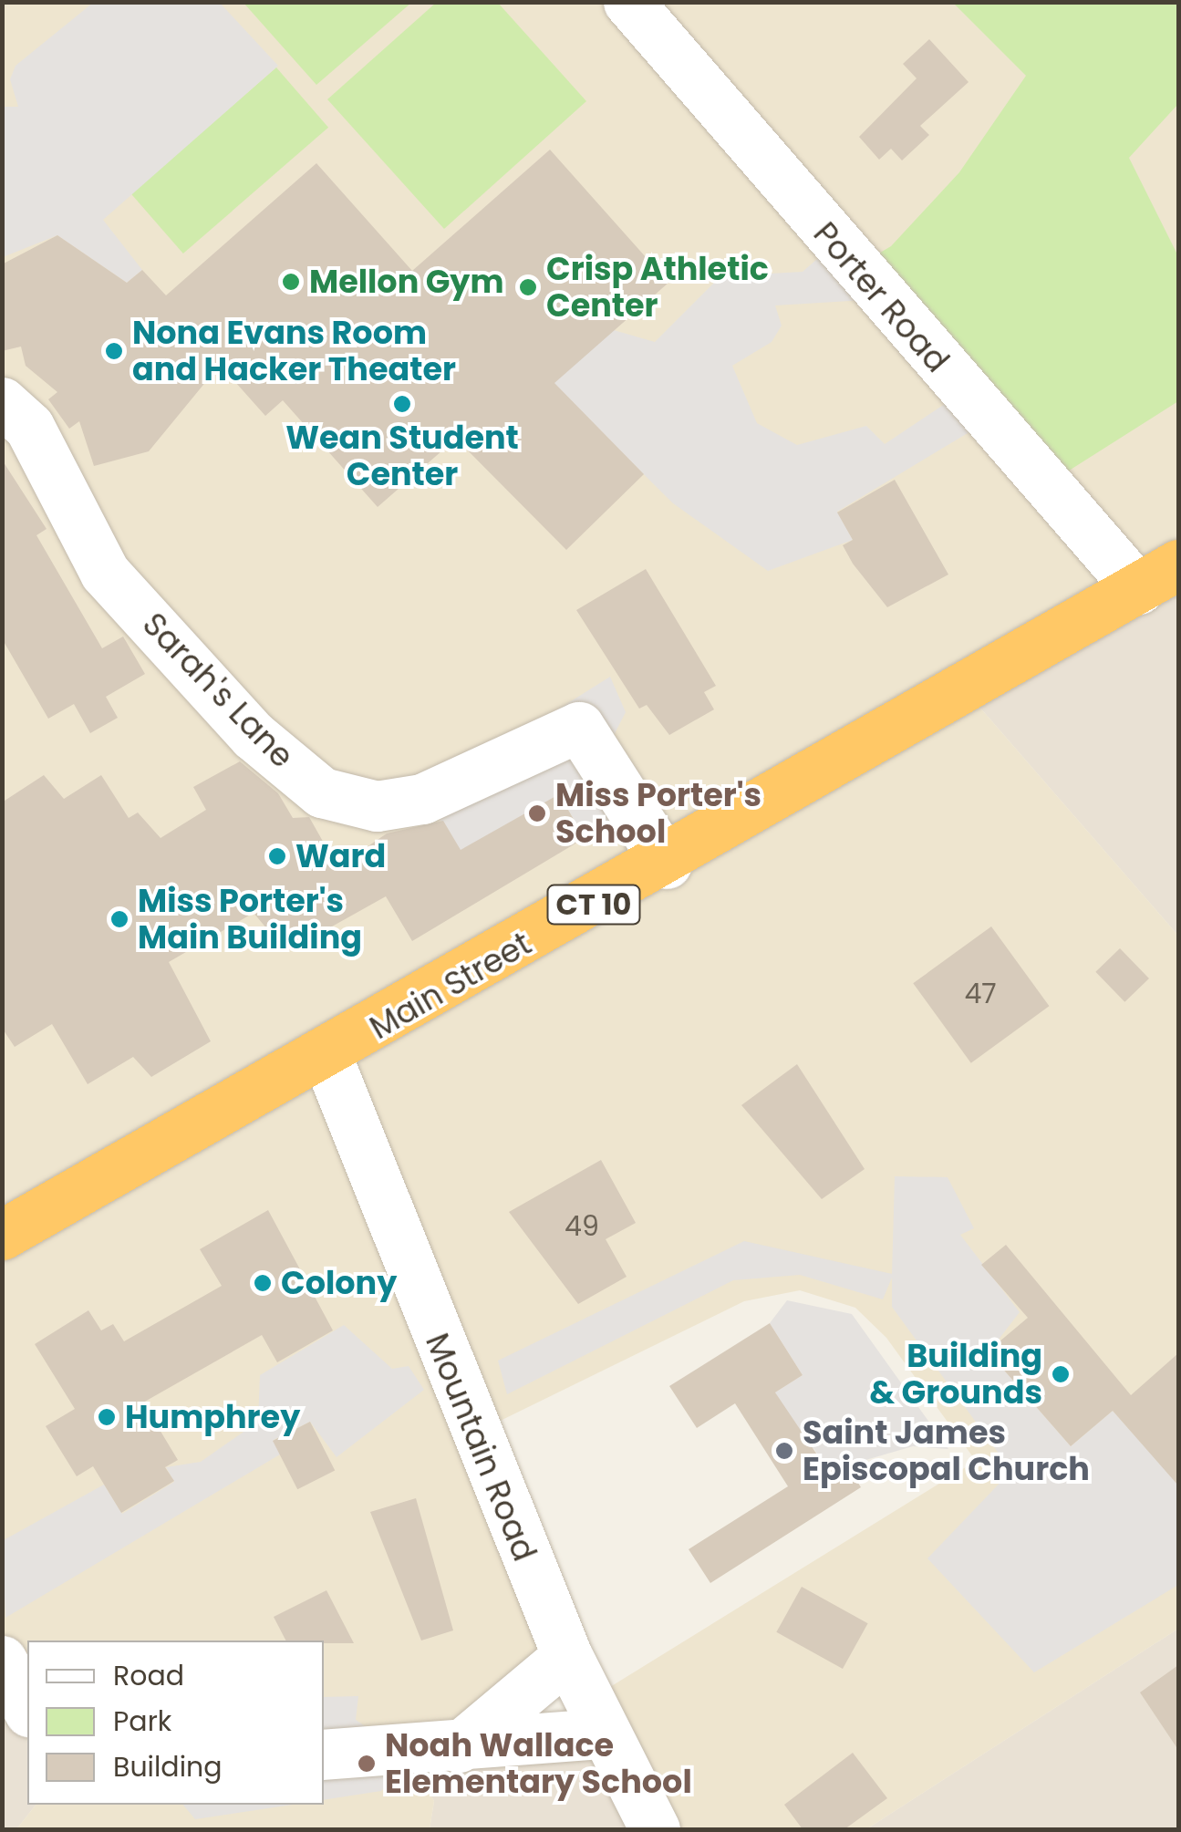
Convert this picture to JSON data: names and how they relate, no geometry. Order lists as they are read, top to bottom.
{
  "streets": {
    "highway": ["CT 10", "Main Street"],
    "street": ["Porter Road", "Sarah's Lane", "Mountain Road"]
  },
  "crossings": [
    ["Porter Road", "Main Street"],
    ["Sarah's Lane", "Main Street"],
    ["Main Street", "Mountain Road"]
  ],
  "places": [
    "Mellon Gym",
    "Crisp Athletic Center",
    "Nona Evans Room and Hacker Theater",
    "Wean Student Center",
    "Miss Porter's School",
    "Ward",
    "Miss Porter's Main Building",
    "Colony",
    "Building & Grounds",
    "Humphrey",
    "Saint James Episcopal Church",
    "Noah Wallace Elementary School"
  ],
  "house_numbers": ["47", "49"],
  "legend": ["Road", "Park", "Building"]
}
